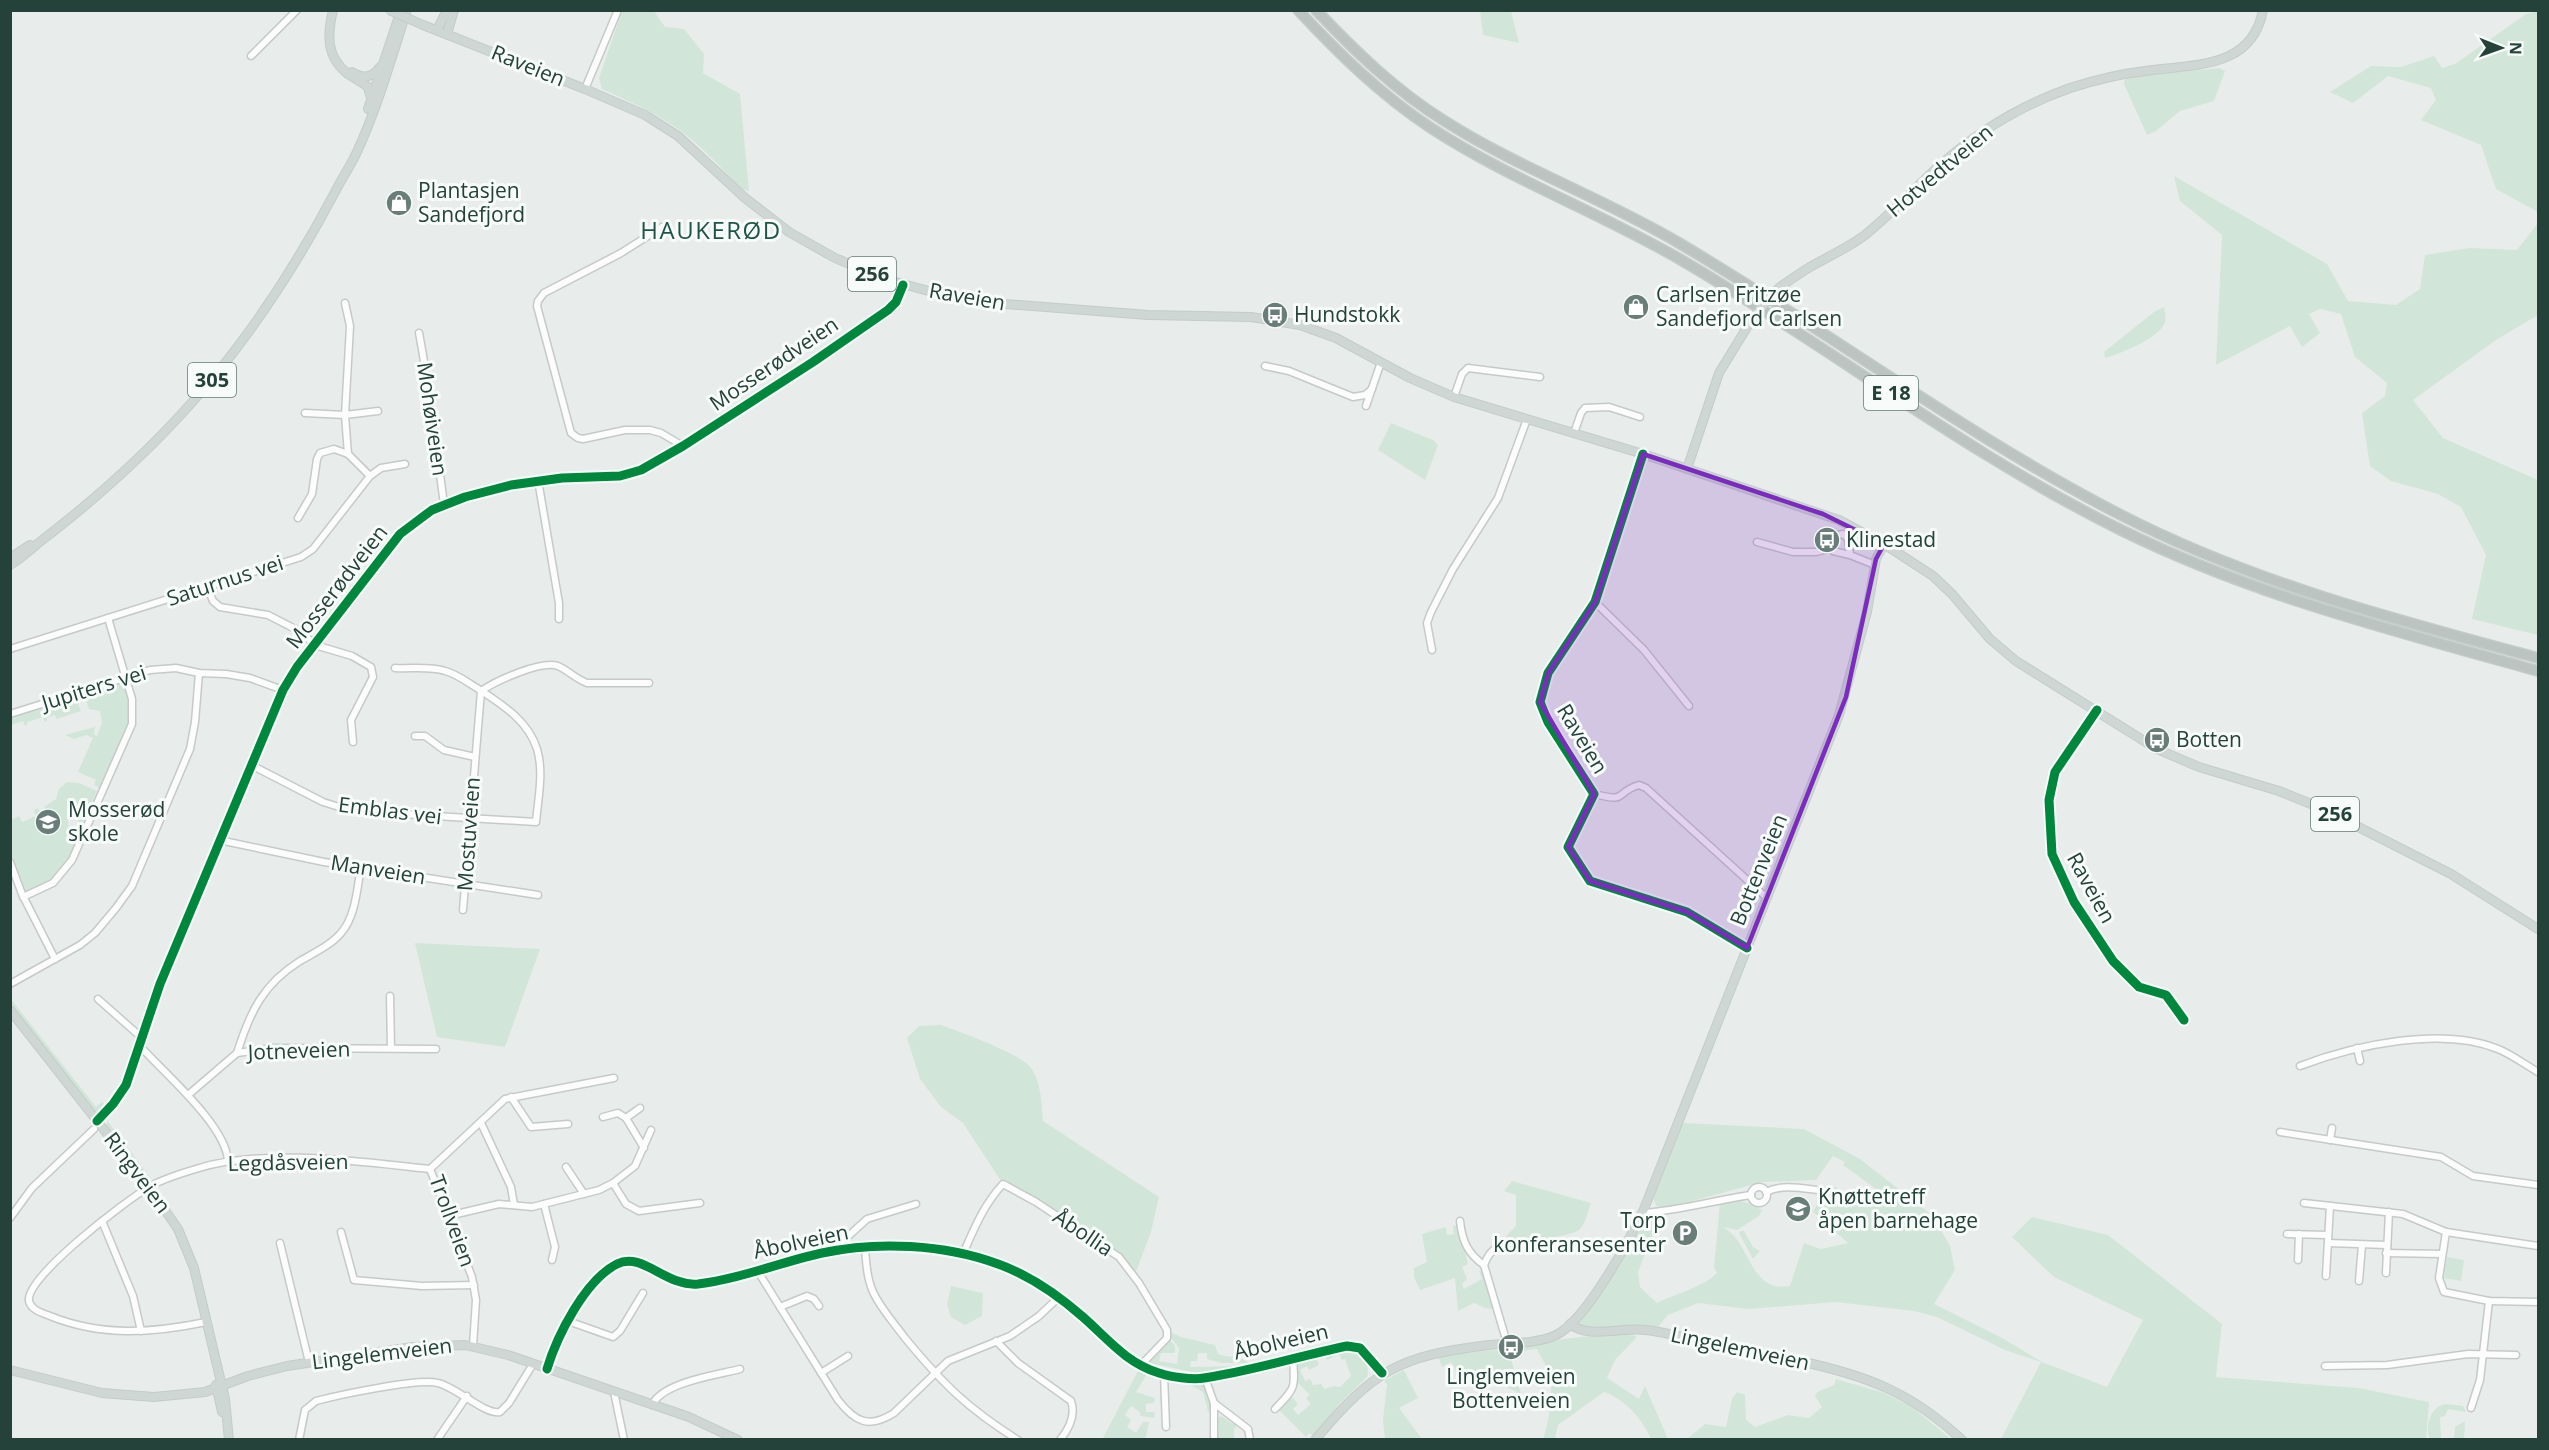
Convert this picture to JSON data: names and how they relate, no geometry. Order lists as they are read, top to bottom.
{
  "streets": {
    "highway": ["E 18"],
    "main road": [
      "Raveien",
      "Hotvedtveien",
      "256",
      "305",
      "Bottenveien",
      "Ringveien",
      "Lingelemveien"
    ],
    "street": [
      "Mosserødveien",
      "Mohøiveien",
      "Saturnus vei",
      "Jupiters vei",
      "Emblas vei",
      "Mostuveien",
      "Manveien",
      "Jotneveien",
      "Legdåsveien",
      "Trollveien",
      "Åbollia",
      "Åbolveien"
    ]
  },
  "crossings": [
    ["Raveien", "Hotvedtveien"],
    ["Raveien", "Mosserødveien"],
    ["Raveien", "Bottenveien"],
    ["Mosserødveien", "Mohøiveien"],
    ["Mosserødveien", "Jupiters vei"],
    ["Mosserødveien", "Emblas vei"],
    ["Mosserødveien", "Manveien"],
    ["Mosserødveien", "Ringveien"],
    ["Emblas vei", "Mostuveien"],
    ["Mostuveien", "Manveien"],
    ["Bottenveien", "Lingelemveien"],
    ["Legdåsveien", "Ringveien"],
    ["Legdåsveien", "Trollveien"],
    ["Ringveien", "Lingelemveien"],
    ["Trollveien", "Lingelemveien"],
    ["Åbollia", "Åbolveien"],
    ["Åbolveien", "Lingelemveien"]
  ],
  "districts": ["HAUKERØD"],
  "places": {
    "shop": ["Plantasjen Sandefjord", "Carlsen Fritzøe Sandefjord Carlsen"],
    "bus stop": [
      "Hundstokk",
      "Klinestad",
      "Botten",
      "Linglemveien Bottenveien"
    ],
    "school or university": ["Mosserød skole", "Knøttetreff åpen barnehage"],
    "parking": ["Torp konferansesenter"]
  },
  "north": "right"
}
